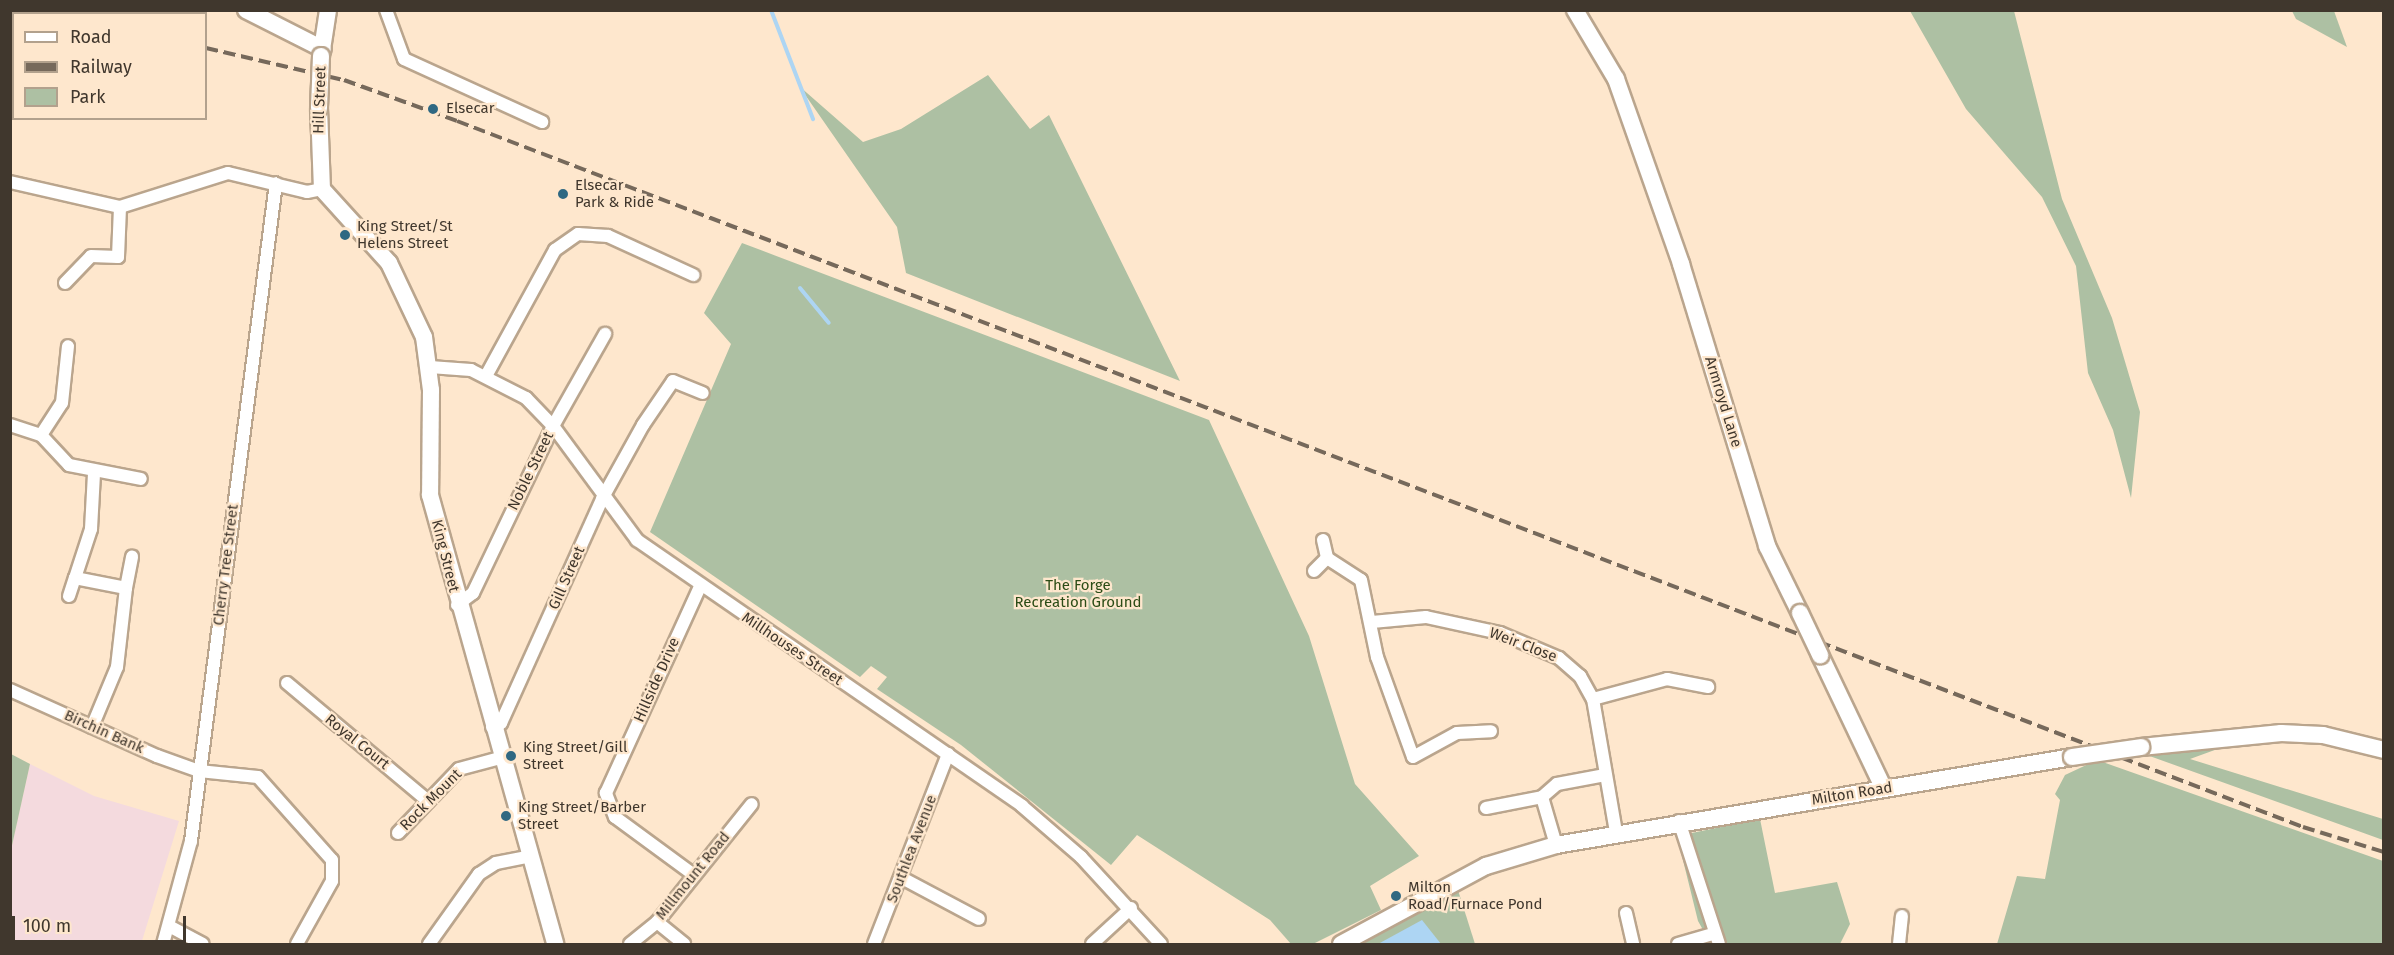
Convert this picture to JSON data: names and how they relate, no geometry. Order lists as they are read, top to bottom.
{
  "streets": {
    "street": [
      "Hill Street",
      "Armroyd Lane",
      "Noble Street",
      "King Street",
      "Cherry Tree Street",
      "Gill Street",
      "Weir Close",
      "Millhouses Street",
      "Hillside Drive",
      "Birchin Bank",
      "Royal Court",
      "Milton Road",
      "Rock Mount",
      "Southlea Avenue",
      "Millmount Road"
    ]
  },
  "crossings": [
    ["Hill Street", "King Street"],
    ["Armroyd Lane", "Milton Road"],
    ["Noble Street", "King Street"],
    ["Noble Street", "Millhouses Street"],
    ["King Street", "Gill Street"],
    ["King Street", "Millhouses Street"],
    ["King Street", "Rock Mount"],
    ["Cherry Tree Street", "Birchin Bank"],
    ["Gill Street", "Millhouses Street"],
    ["Weir Close", "Milton Road"],
    ["Millhouses Street", "Hillside Drive"],
    ["Millhouses Street", "Southlea Avenue"],
    ["Hillside Drive", "Millmount Road"],
    ["Royal Court", "Rock Mount"]
  ],
  "parks": ["The Forge Recreation Ground"],
  "places": [
    "Elsecar",
    "Elsecar Park & Ride",
    "King Street/St Helens Street",
    "King Street/Gill Street",
    "King Street/Barber Street",
    "Milton Road/Furnace Pond"
  ],
  "legend": ["Road", "Railway", "Park"],
  "scale_bar": "100 m"
}
